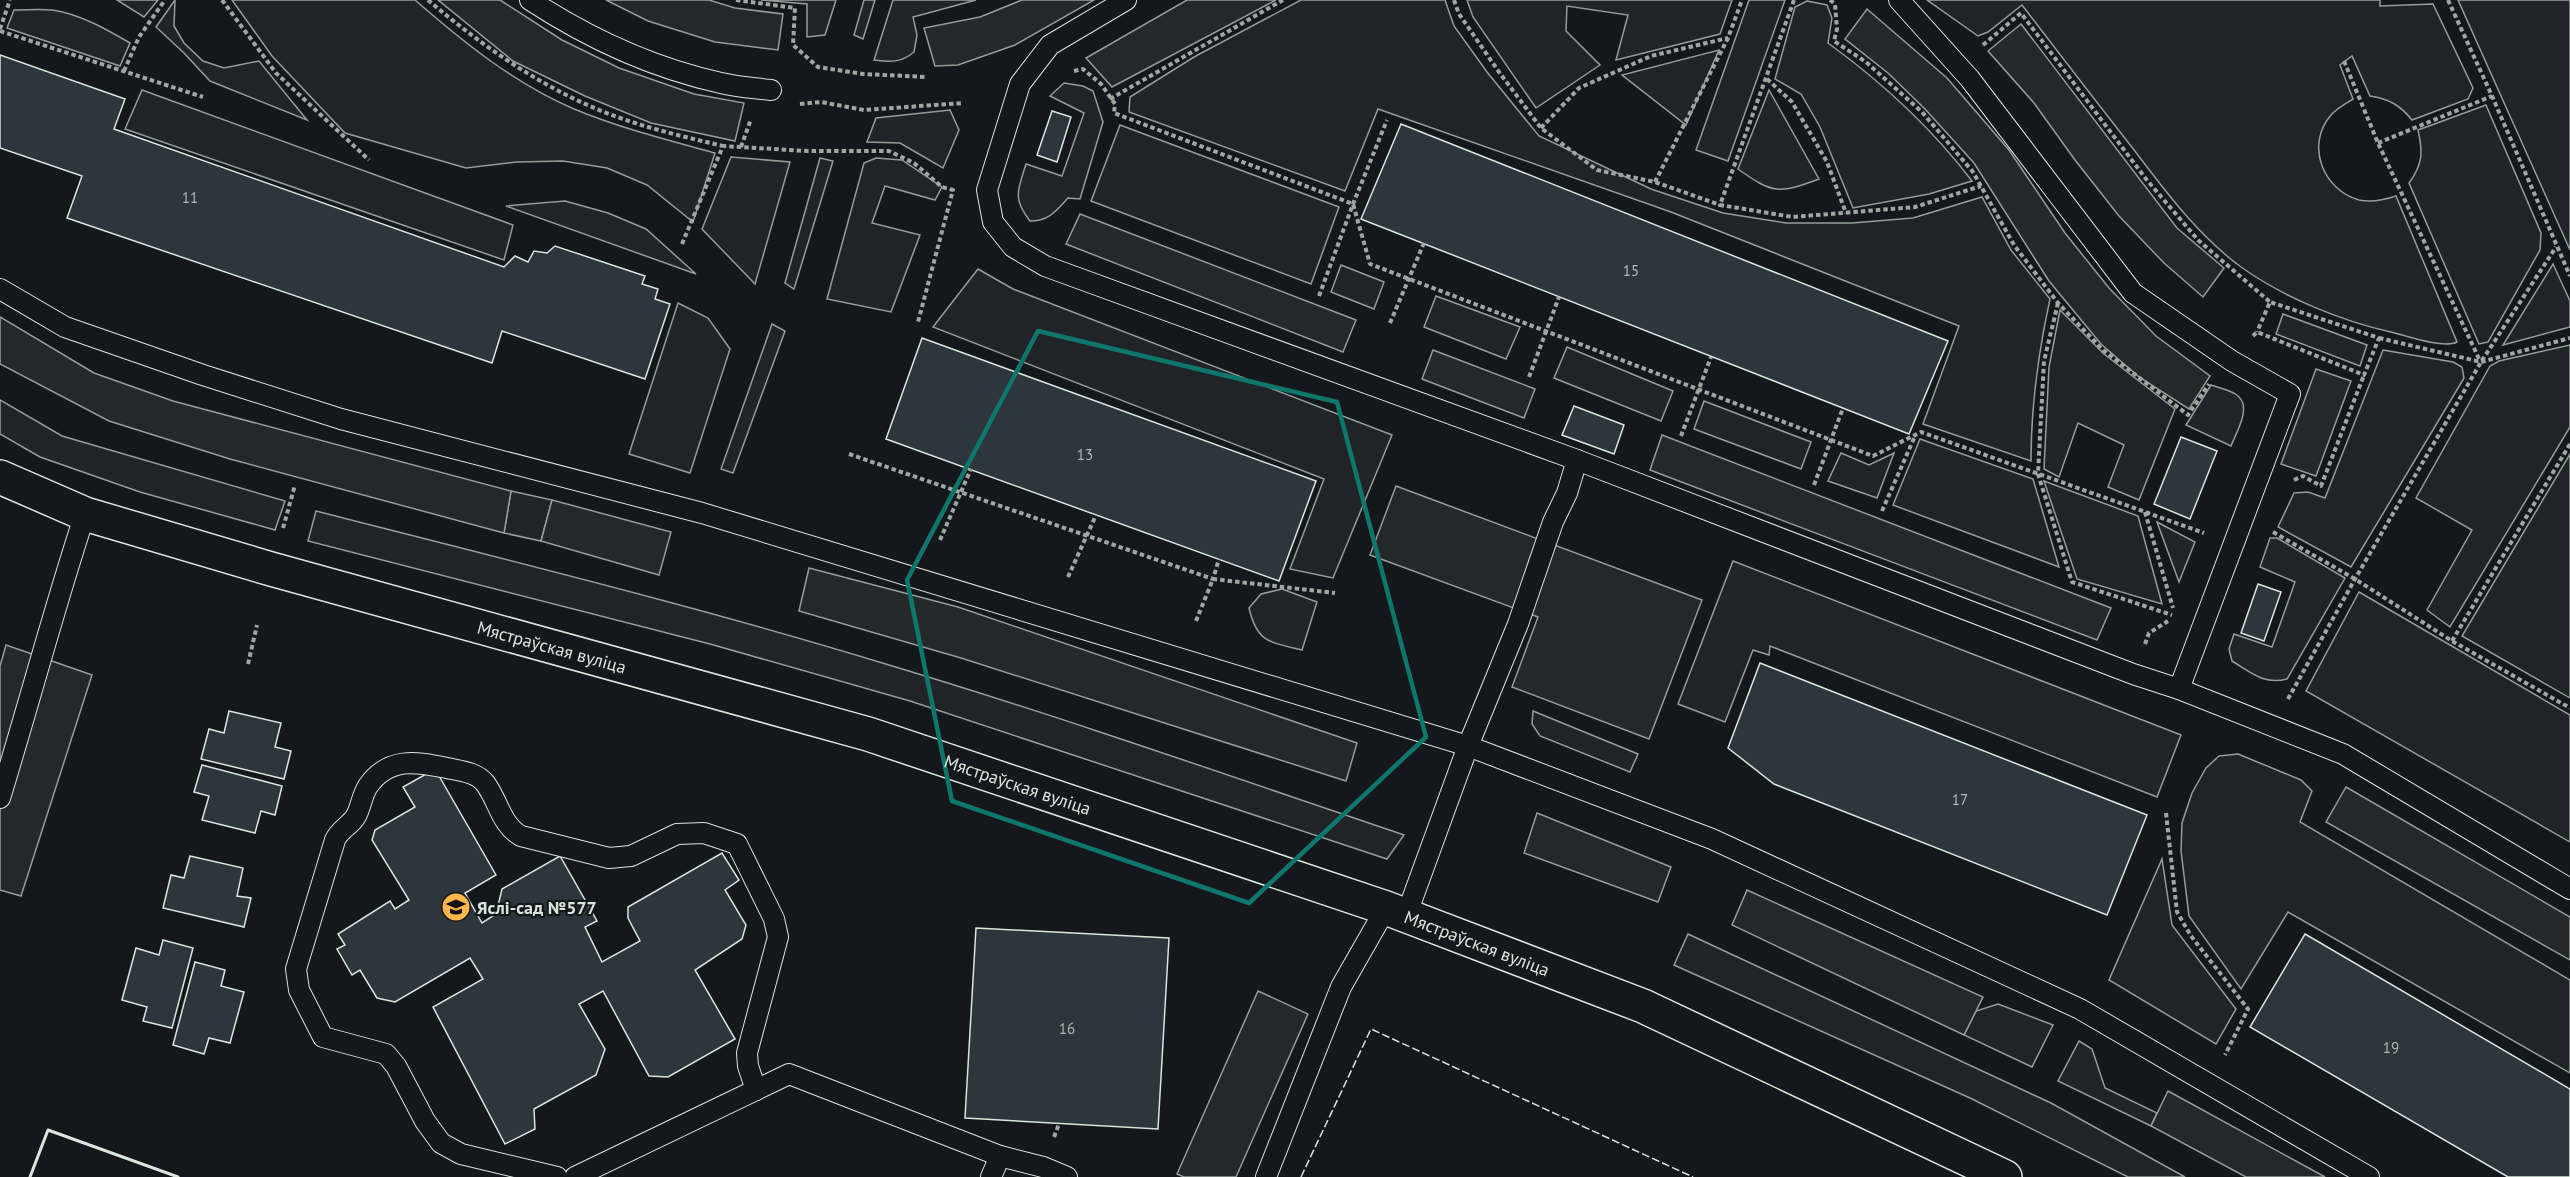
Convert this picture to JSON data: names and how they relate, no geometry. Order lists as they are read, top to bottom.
{
  "streets": {
    "street": ["Мястраўская вуліца"]
  },
  "places": {
    "school or university": ["Яслі-сад №577"]
  },
  "house_numbers": [
    "11",
    "15",
    "13",
    "17",
    "16",
    "19"
  ]
}
